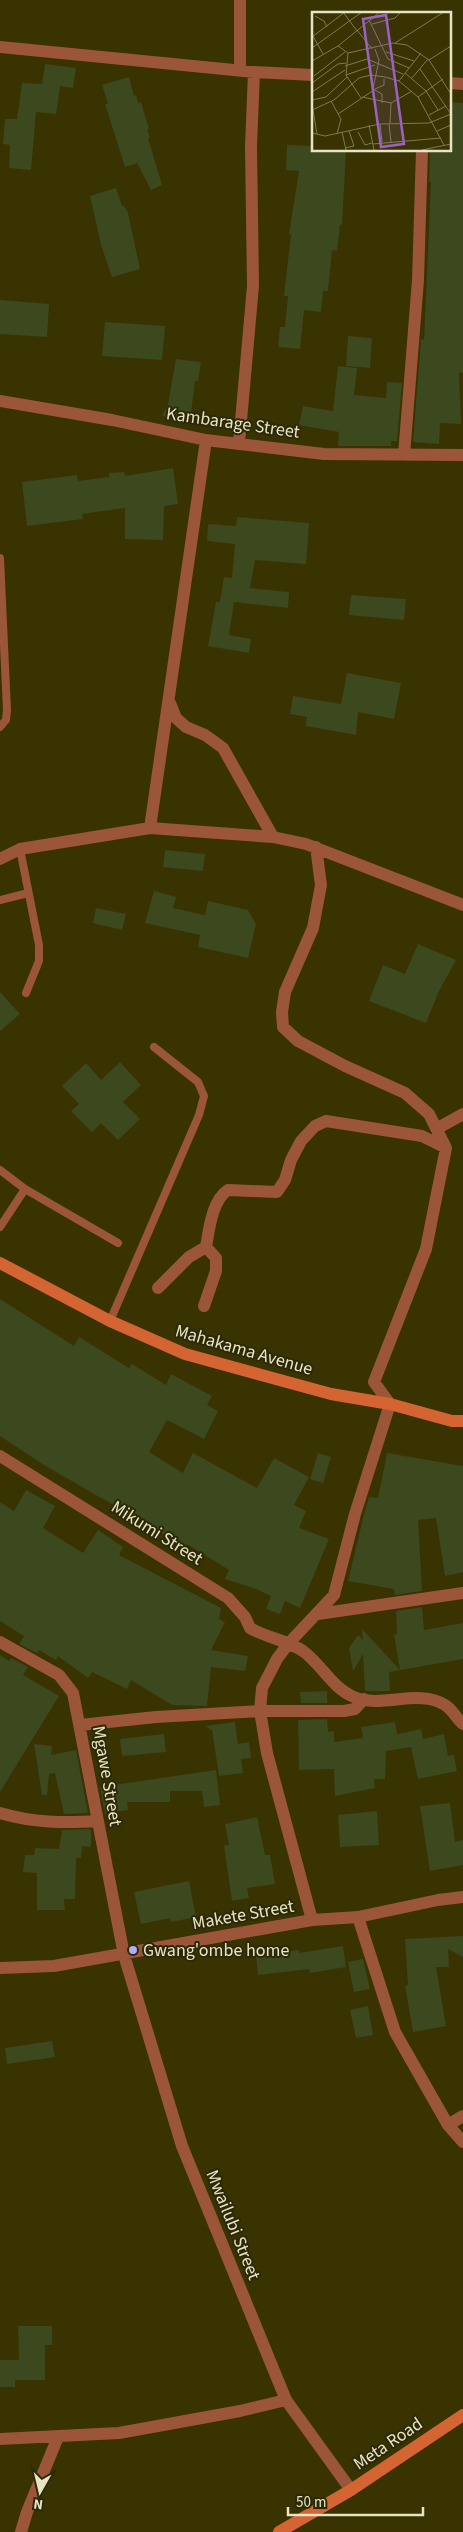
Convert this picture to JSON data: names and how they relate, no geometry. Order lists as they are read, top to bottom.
{
  "streets": {
    "street": [
      "Kambarage Street",
      "Mahakama Avenue",
      "Mikumi Street",
      "Mgawe Street",
      "Makete Street",
      "Mwailubi Street",
      "Meta Road"
    ]
  },
  "crossings": [
    ["Mgawe Street", "Makete Street"],
    ["Mgawe Street", "Mwailubi Street"],
    ["Makete Street", "Mwailubi Street"],
    ["Mwailubi Street", "Meta Road"]
  ],
  "places": ["Gwang'ombe home"],
  "scale_bar": "50 m",
  "north": "bottom"
}
